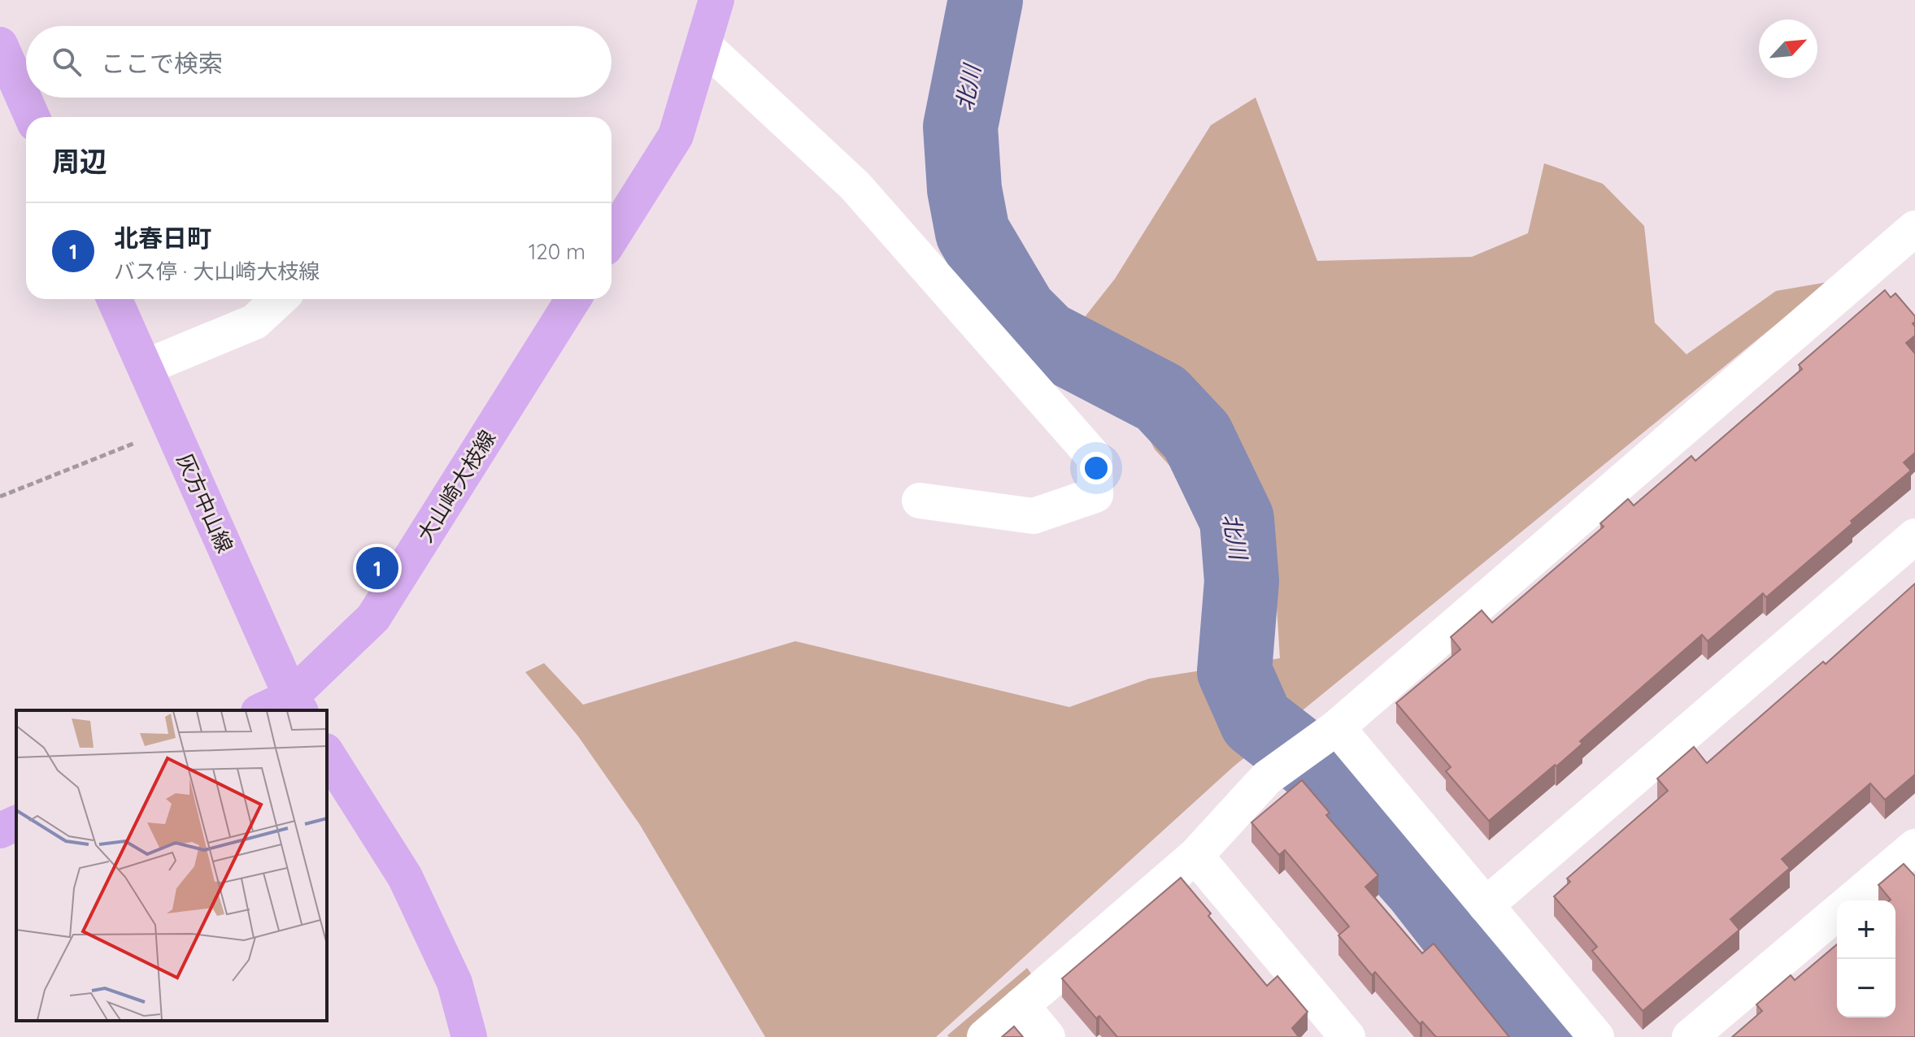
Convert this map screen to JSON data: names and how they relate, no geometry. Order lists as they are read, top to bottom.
{
  "streets": {
    "main road": ["大山崎大枝線", "灰方中山線"]
  },
  "crossings": [
    ["大山崎大枝線", "灰方中山線"]
  ],
  "water": ["北川"],
  "north": "top right",
  "page": {
    "search": "ここで検索",
    "heading": "周辺",
    "list": [
      {
        "mark": "1",
        "name": "北春日町",
        "note": "バス停 · 大山崎大枝線",
        "value": "120 m"
      }
    ],
    "pins": "1",
    "map_buttons": ["+", "−"]
  }
}
